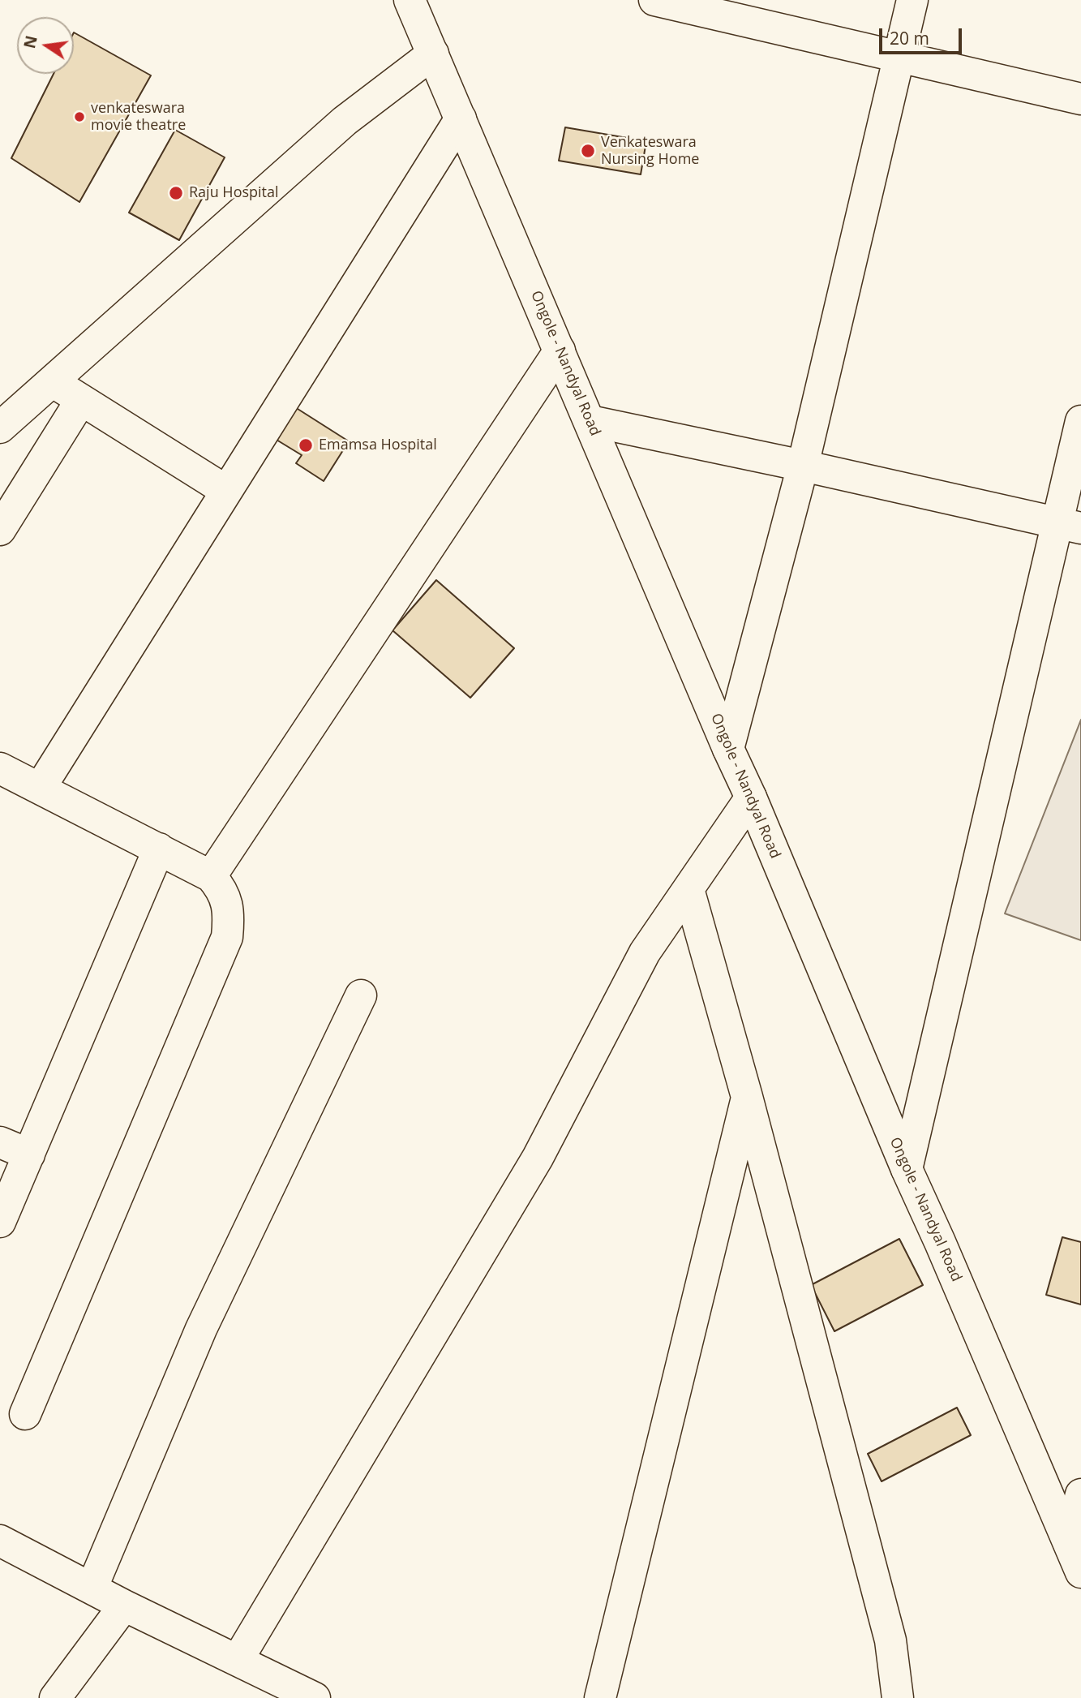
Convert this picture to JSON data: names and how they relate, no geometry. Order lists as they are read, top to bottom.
{
  "streets": {
    "street": ["Ongole - Nandyal Road"]
  },
  "places": [
    "venkateswara movie theatre",
    "Venkateswara Nursing Home",
    "Raju Hospital",
    "Emamsa Hospital"
  ],
  "scale_bar": "20 m",
  "north": "left"
}
